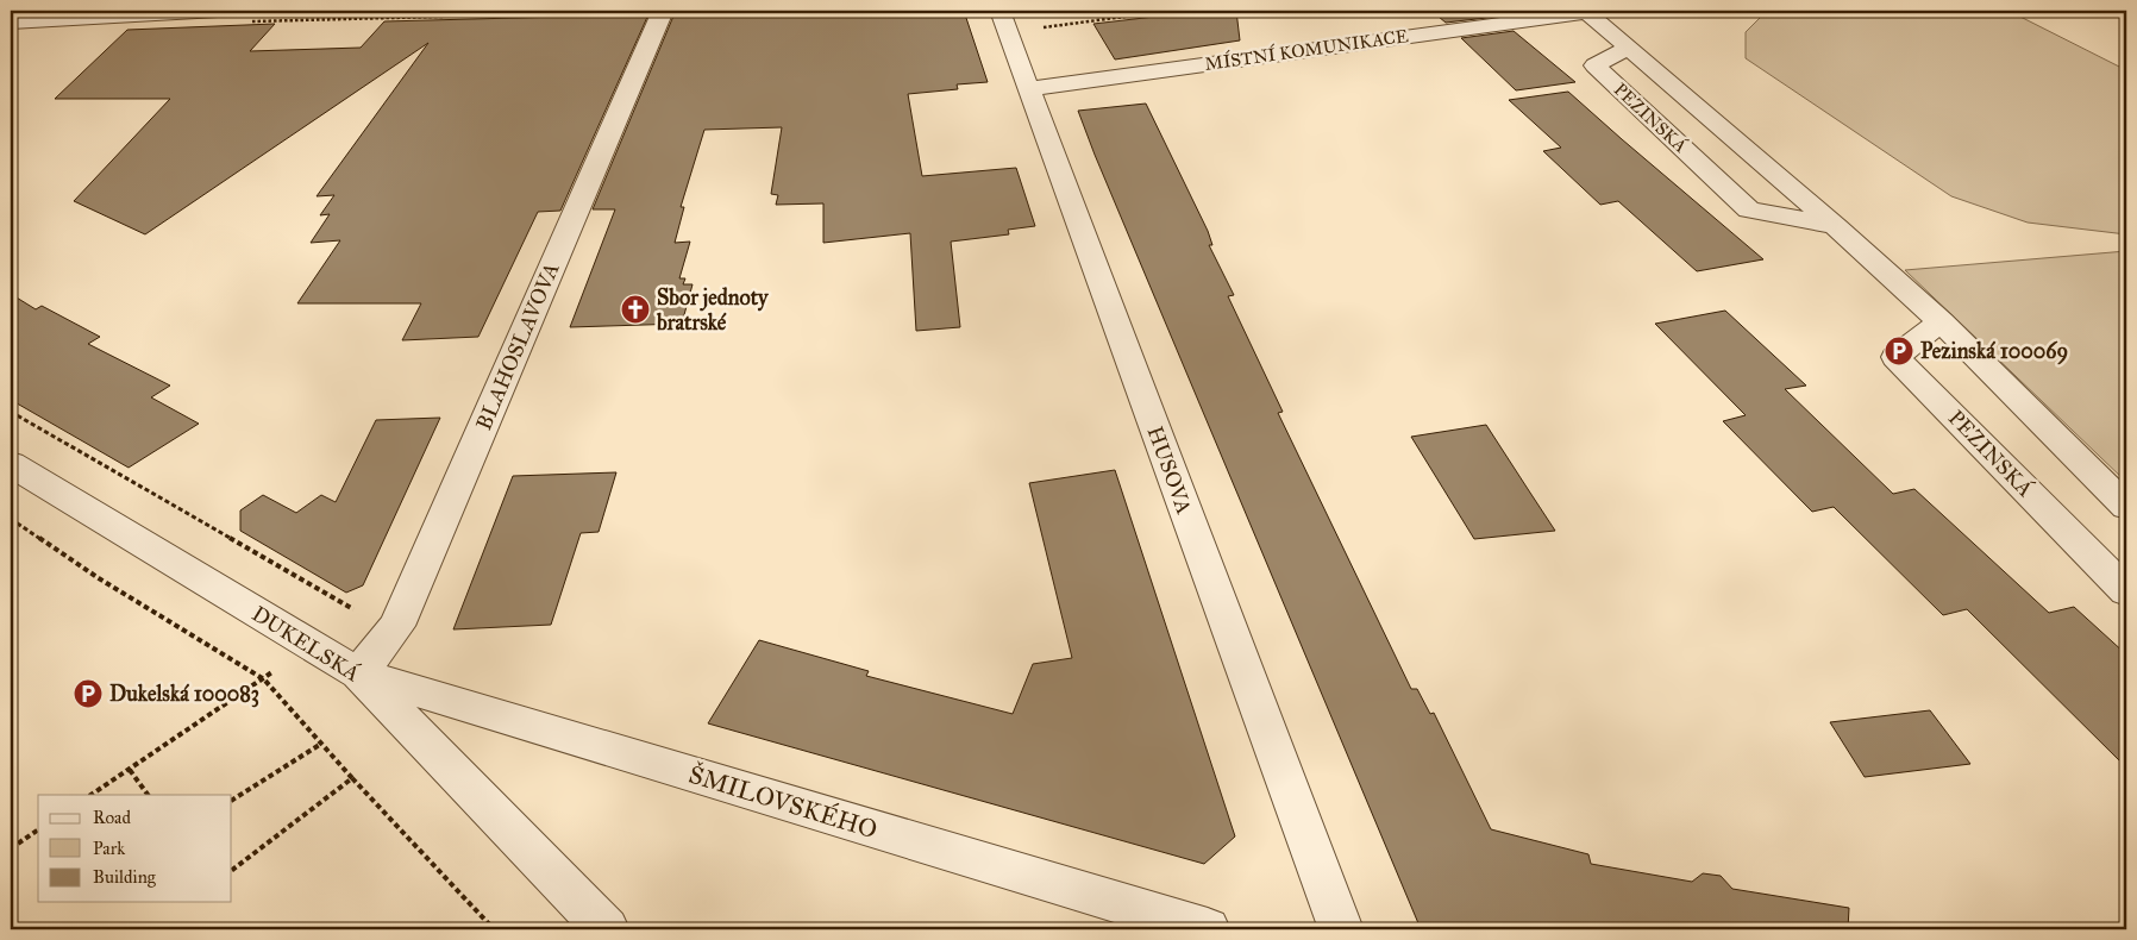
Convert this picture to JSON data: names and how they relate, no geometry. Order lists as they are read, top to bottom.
{
  "streets": {
    "street": [
      "MÍSTNÍ KOMUNIKACE",
      "PEZINSKÁ",
      "BLAHOSLAVOVA",
      "HUSOVA",
      "DUKELSKÁ",
      "ŠMILOVSKÉHO"
    ]
  },
  "crossings": [
    ["MÍSTNÍ KOMUNIKACE", "PEZINSKÁ"],
    ["MÍSTNÍ KOMUNIKACE", "HUSOVA"],
    ["BLAHOSLAVOVA", "DUKELSKÁ"],
    ["BLAHOSLAVOVA", "ŠMILOVSKÉHO"],
    ["DUKELSKÁ", "ŠMILOVSKÉHO"]
  ],
  "places": {
    "church": ["Sbor jednoty bratrské"],
    "parking": ["Pezinská 100069", "Dukelská 100083"]
  },
  "legend": ["Road", "Park", "Building"]
}
